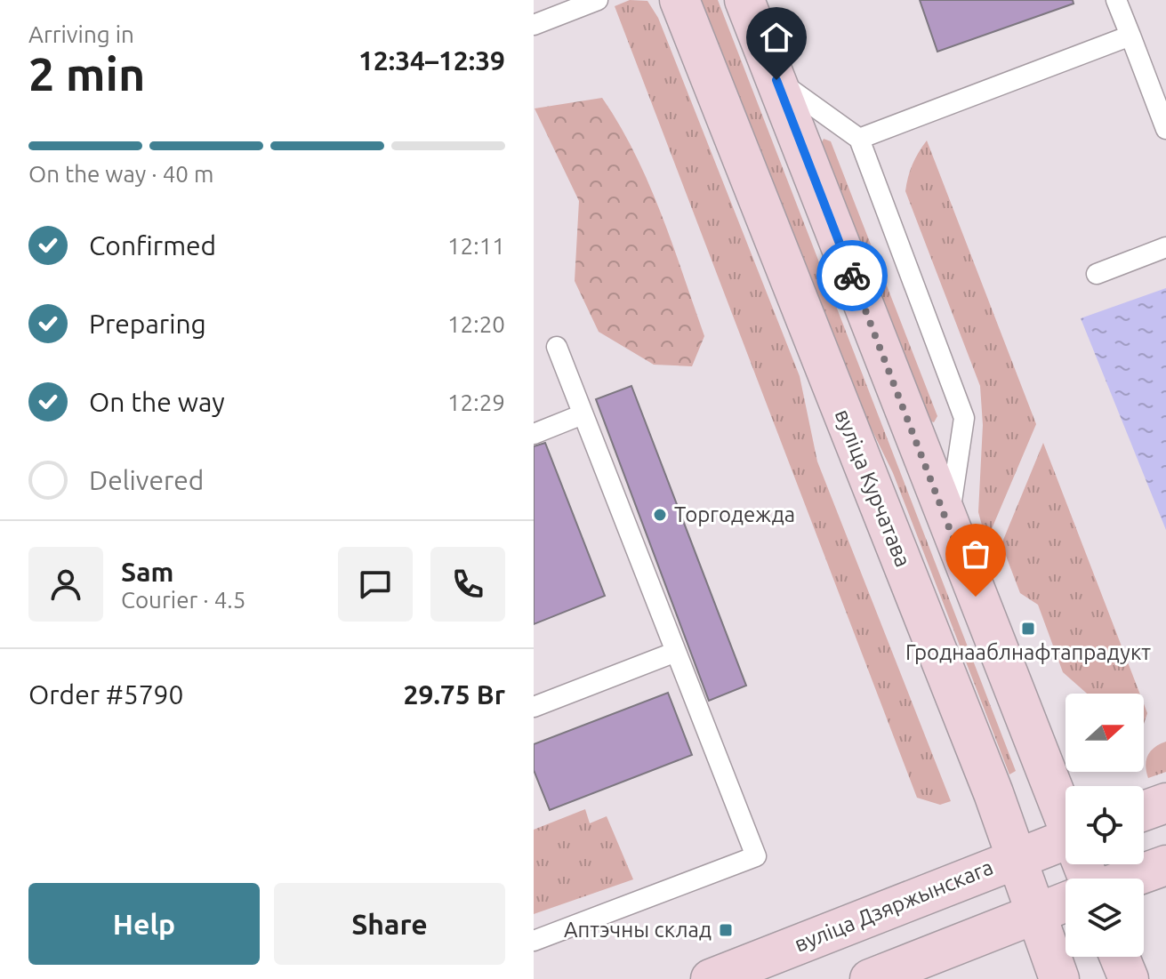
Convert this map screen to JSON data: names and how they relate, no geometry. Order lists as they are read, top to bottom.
{
  "streets": {
    "main road": ["вуліца Курчатава", "вуліца Дзяржынскага"]
  },
  "crossings": [
    ["вуліца Курчатава", "вуліца Дзяржынскага"]
  ],
  "places": {
    "other": ["Торгодежда"],
    "transit": ["Гроднааблнафтапрадукт", "Аптэчны склад"]
  },
  "north": "right",
  "page": {
    "heading": ["2 min", "Arriving in", "12:34–12:39"],
    "panel": [
      "Sam",
      "Courier · 4.5",
      "Order #5790",
      "29.75 Br"
    ],
    "bar": "On the way · 40 m",
    "list": [
      ["Confirmed", "12:11"],
      ["Preparing", "12:20"],
      ["On the way", "12:29"],
      "Delivered"
    ],
    "buttons": ["Help", "Share"]
  }
}
